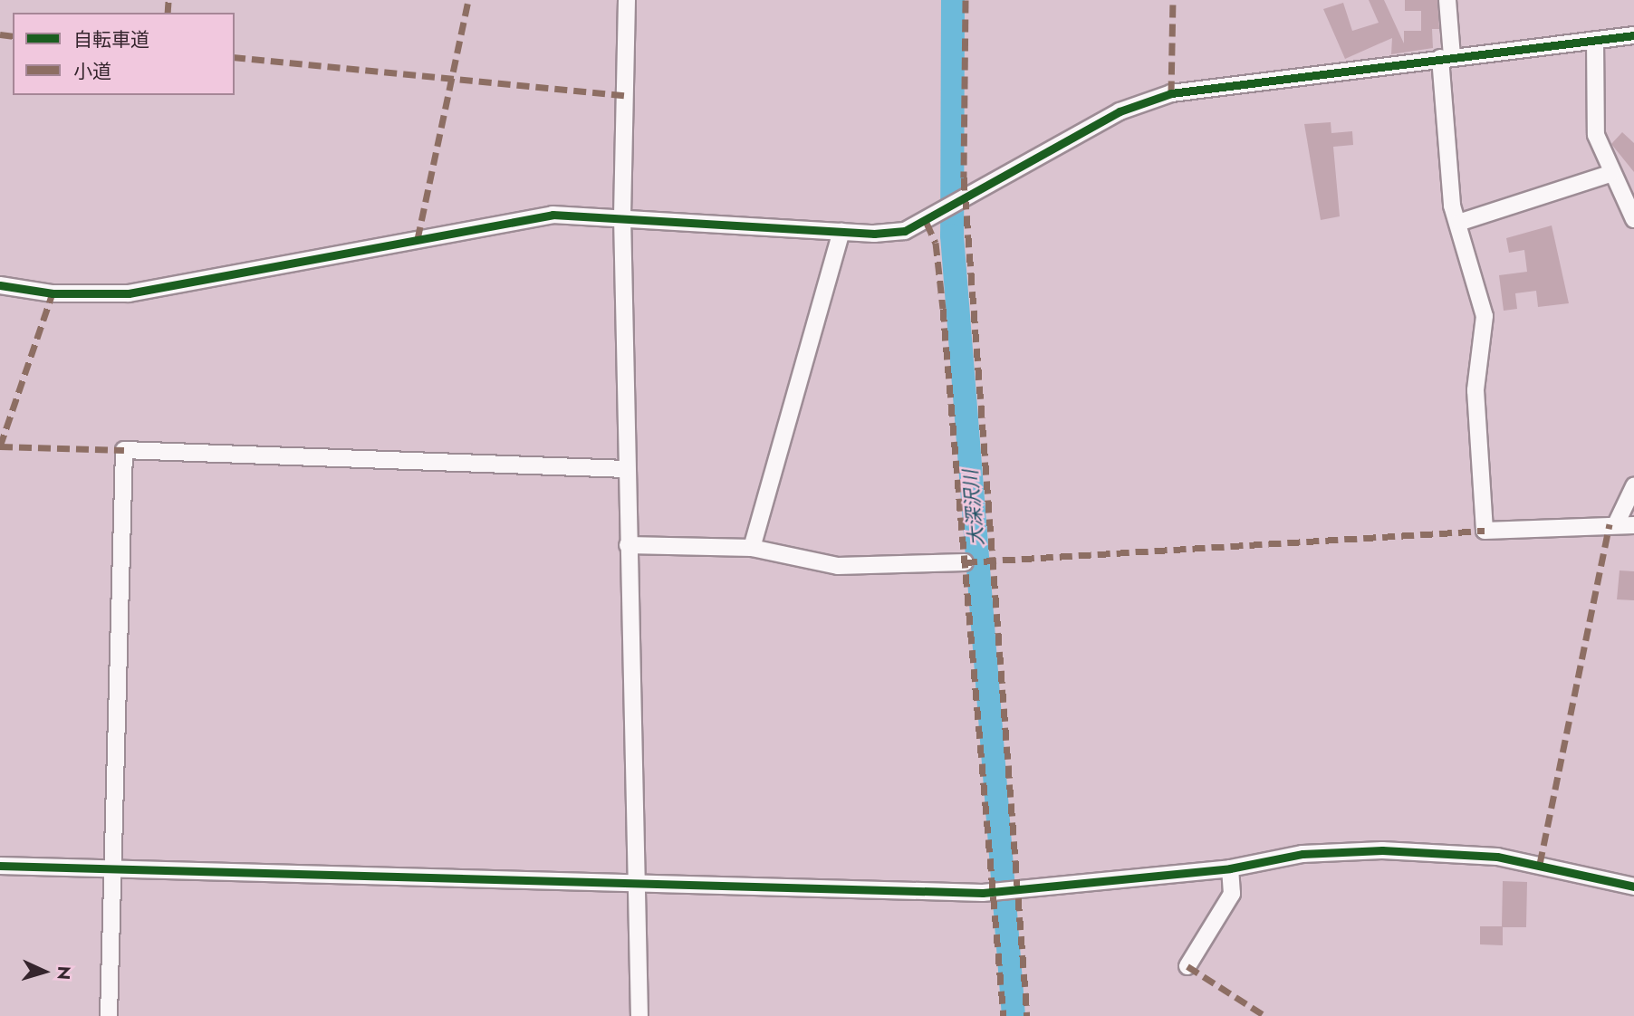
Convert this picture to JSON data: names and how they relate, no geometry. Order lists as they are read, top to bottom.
{
  "water": ["大深沢川"],
  "legend": ["自転車道", "小道"],
  "north": "right"
}
